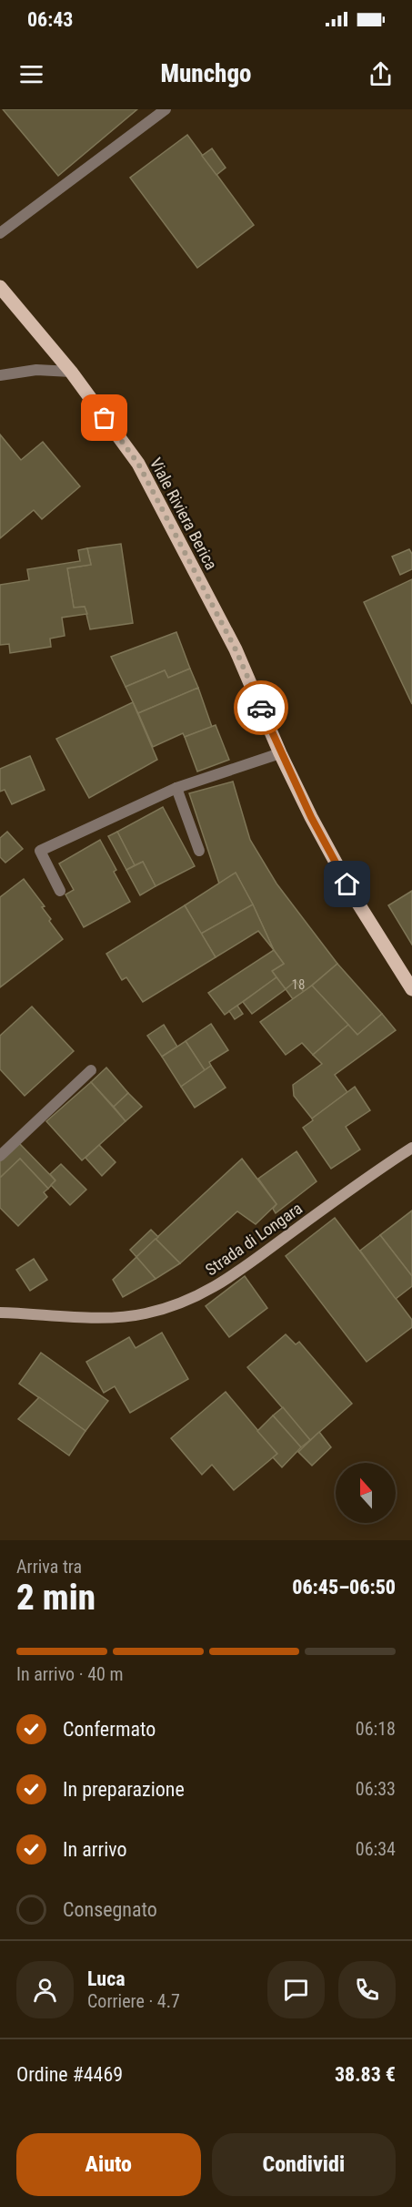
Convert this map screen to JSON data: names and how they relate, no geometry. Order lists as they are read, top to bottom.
{
  "streets": {
    "main road": ["Viale Riviera Berica", "Strada di Longara"]
  },
  "house_numbers": ["18"],
  "north": "top",
  "page": {
    "status": "06:43",
    "header": "Munchgo",
    "heading": ["2 min", "Arriva tra", "06:45–06:50"],
    "panel": [
      "Luca",
      "Corriere · 4.7",
      "Ordine #4469",
      "38.83 €"
    ],
    "bar": "In arrivo · 40 m",
    "list": [
      ["Confermato", "06:18"],
      ["In preparazione", "06:33"],
      ["In arrivo", "06:34"],
      "Consegnato"
    ],
    "buttons": ["Aiuto", "Condividi"]
  }
}
